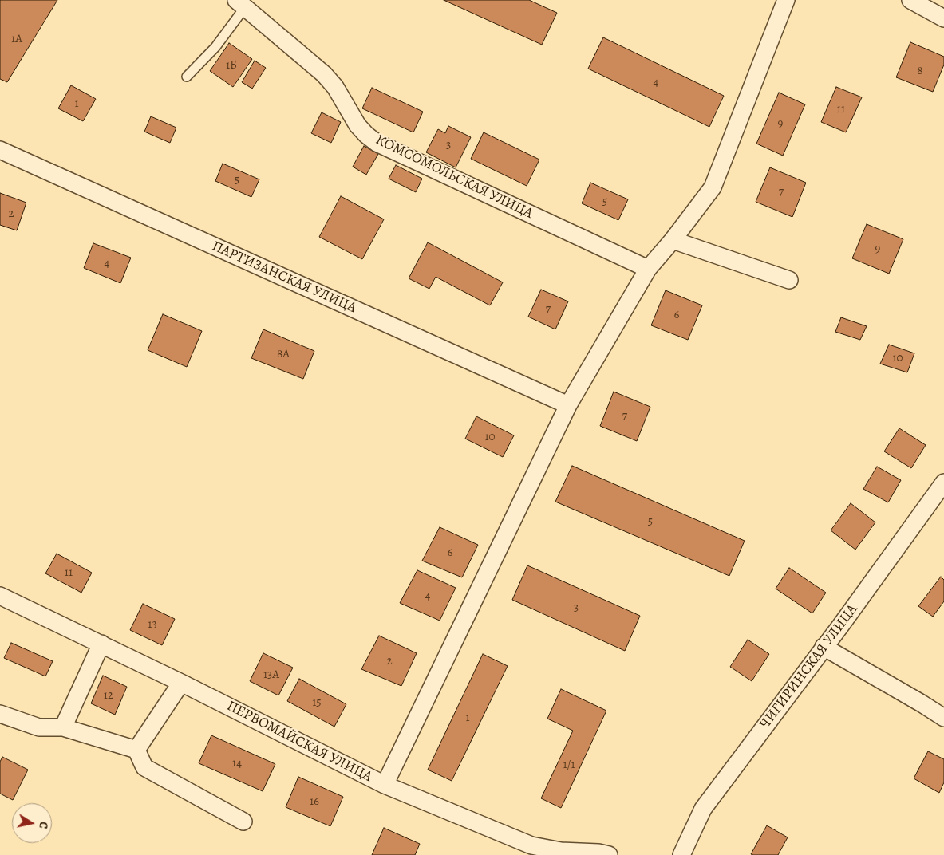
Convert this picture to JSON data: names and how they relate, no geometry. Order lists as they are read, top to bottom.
{
  "streets": {
    "street": [
      "КОМСОМОЛЬСКАЯ УЛИЦА",
      "ПАРТИЗАНСКАЯ УЛИЦА",
      "ЧИГИРИНСКАЯ УЛИЦА",
      "ПЕРВОМАЙСКАЯ УЛИЦА"
    ]
  },
  "house_numbers": [
    "1А",
    "1Б",
    "8",
    "4",
    "1",
    "11",
    "9",
    "3",
    "5",
    "7",
    "5",
    "2",
    "9",
    "4",
    "7",
    "6",
    "8А",
    "10",
    "7",
    "10",
    "5",
    "6",
    "11",
    "4",
    "3",
    "13",
    "2",
    "13А",
    "12",
    "15",
    "1",
    "14",
    "1/1",
    "16"
  ],
  "north": "right"
}
